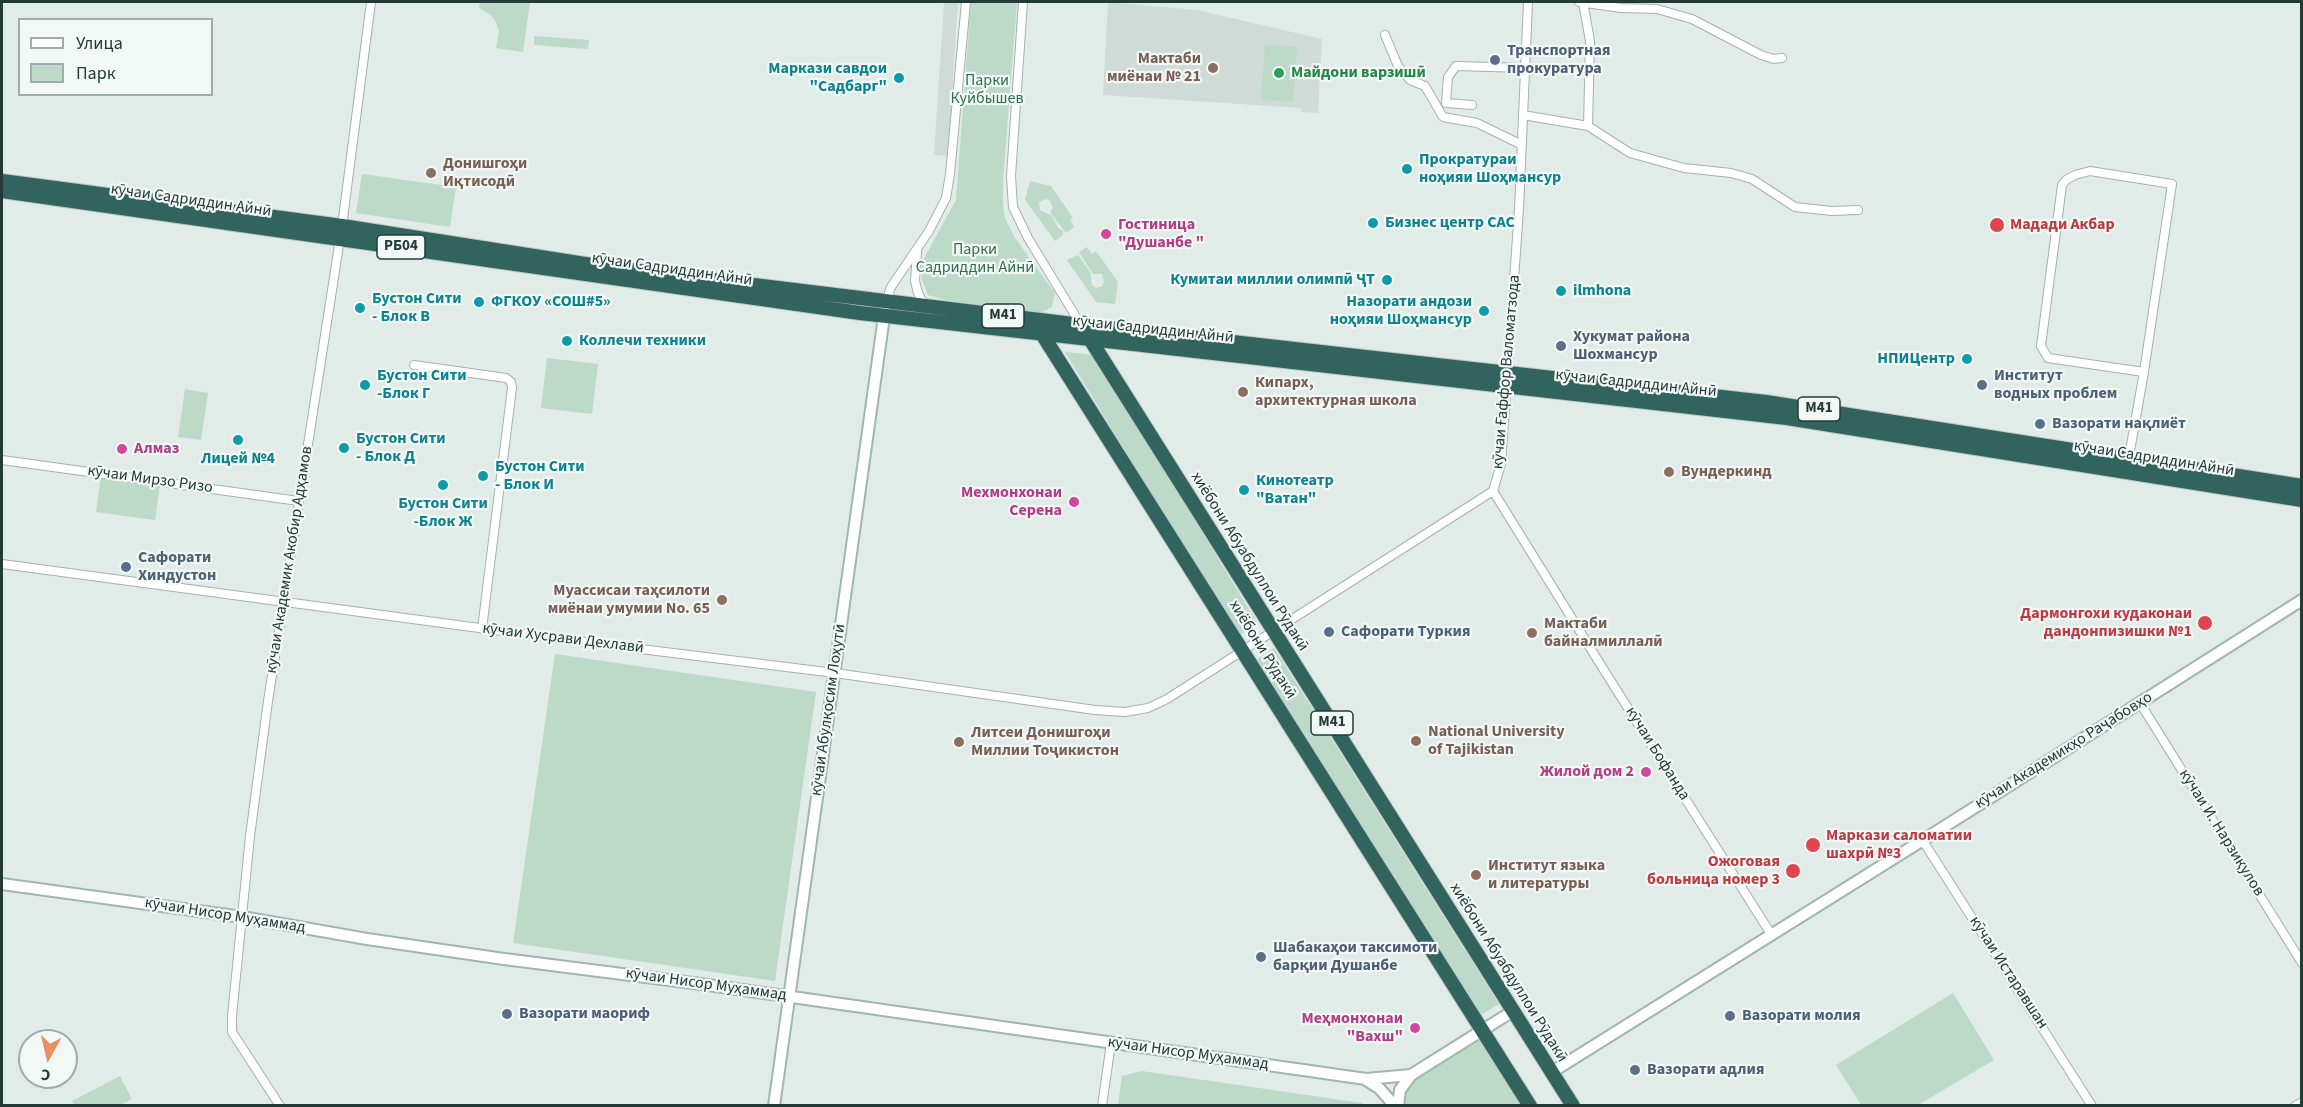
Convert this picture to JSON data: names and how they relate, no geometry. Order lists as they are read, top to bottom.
{
  "streets": {
    "highway": [
      "кӯчаи Садриддин Айнӣ",
      "РБ04",
      "M41",
      "хиёбони Абуабдуллои Рӯдакӣ",
      "хиёбони Рӯдакӣ"
    ],
    "street": [
      "кӯчаи Ғаффор Валоматзода",
      "кӯчаи Мирзо Ризо",
      "кӯчаи Академик Акобир Адҳамов",
      "кӯчаи Хусрави Дехлавӣ",
      "кӯчаи Абулқосим Лоҳутӣ",
      "кӯчаи Академикҳо Раҷабовҳо",
      "кӯчаи Бофанда",
      "кӯчаи И. Нарзиқулов",
      "кӯчаи Нисор Муҳаммад",
      "кӯчаи Истаравшан"
    ]
  },
  "crossings": [
    ["кӯчаи Садриддин Айнӣ", "кӯчаи Ғаффор Валоматзода"],
    ["кӯчаи Садриддин Айнӣ", "кӯчаи Академик Акобир Адҳамов"],
    ["кӯчаи Садриддин Айнӣ", "хиёбони Абуабдуллои Рӯдакӣ"],
    ["кӯчаи Садриддин Айнӣ", "хиёбони Рӯдакӣ"],
    ["кӯчаи Садриддин Айнӣ", "кӯчаи Абулқосим Лоҳутӣ"],
    ["кӯчаи Ғаффор Валоматзода", "хиёбони Абуабдуллои Рӯдакӣ"],
    ["кӯчаи Ғаффор Валоматзода", "кӯчаи Хусрави Дехлавӣ"],
    ["кӯчаи Ғаффор Валоматзода", "хиёбони Рӯдакӣ"],
    ["кӯчаи Ғаффор Валоматзода", "кӯчаи Бофанда"],
    ["кӯчаи Мирзо Ризо", "кӯчаи Академик Акобир Адҳамов"],
    ["кӯчаи Академик Акобир Адҳамов", "кӯчаи Хусрави Дехлавӣ"],
    ["кӯчаи Академик Акобир Адҳамов", "кӯчаи Нисор Муҳаммад"],
    ["хиёбони Абуабдуллои Рӯдакӣ", "кӯчаи Академикҳо Раҷабовҳо"],
    ["хиёбони Абуабдуллои Рӯдакӣ", "кӯчаи Нисор Муҳаммад"],
    ["кӯчаи Хусрави Дехлавӣ", "кӯчаи Абулқосим Лоҳутӣ"],
    ["хиёбони Рӯдакӣ", "кӯчаи Нисор Муҳаммад"],
    ["кӯчаи Абулқосим Лоҳутӣ", "кӯчаи Нисор Муҳаммад"],
    ["кӯчаи Академикҳо Раҷабовҳо", "кӯчаи Бофанда"],
    ["кӯчаи Академикҳо Раҷабовҳо", "кӯчаи И. Нарзиқулов"],
    ["кӯчаи Академикҳо Раҷабовҳо", "кӯчаи Истаравшан"]
  ],
  "parks": ["Парки Куйбышев", "Парки Садриддин Айнӣ"],
  "places": [
    "Транспортная прокуратура",
    "Мактаби миёнаи № 21",
    "Майдони варзишӣ",
    "Маркази савдои \"Садбарг\"",
    "Прократураи ноҳияи Шоҳмансур",
    "Донишгоҳи Иқтисодӣ",
    "Бизнес центр САС",
    "Мадади Акбар",
    "Гостиница \"Душанбе \"",
    "Кумитаи миллии олимпӣ ҶТ",
    "ilmhona",
    "ФГКОУ «СОШ#5»",
    "Бустон Сити - Блок В",
    "Назорати андози ноҳияи Шоҳмансур",
    "Коллечи техники",
    "Хукумат района Шохмансур",
    "НПИЦентр",
    "Бустон Сити -Блок Г",
    "Институт водных проблем",
    "Кипарх, архитектурная школа",
    "Вазорати нақлиёт",
    "Лицей №4",
    "Бустон Сити - Блок Д",
    "Алмаз",
    "Вундеркинд",
    "Бустон Сити - Блок И",
    "Бустон Сити -Блок Ж",
    "Кинотеатр \"Ватан\"",
    "Мехмонхонаи Серена",
    "Сафорати Хиндустон",
    "Муассисаи таҳсилоти миёнаи умумии No. 65",
    "Дармонгохи кудаконаи дандонпизишки №1",
    "Сафорати Туркия",
    "Мактаби байналмиллалӣ",
    "National University of Tajikistan",
    "Литсеи Донишгоҳи Миллии Тоҷикистон",
    "Жилой дом 2",
    "Маркази саломатии шахрӣ №3",
    "Ожоговая больница номер 3",
    "Институт языка и литературы",
    "Шабакаҳои таксимоти барқии Душанбе",
    "Вазорати маориф",
    "Вазорати молия",
    "Меҳмонхонаи \"Вахш\"",
    "Вазорати адлия"
  ],
  "legend": ["Улица", "Парк"],
  "north": "bottom"
}
